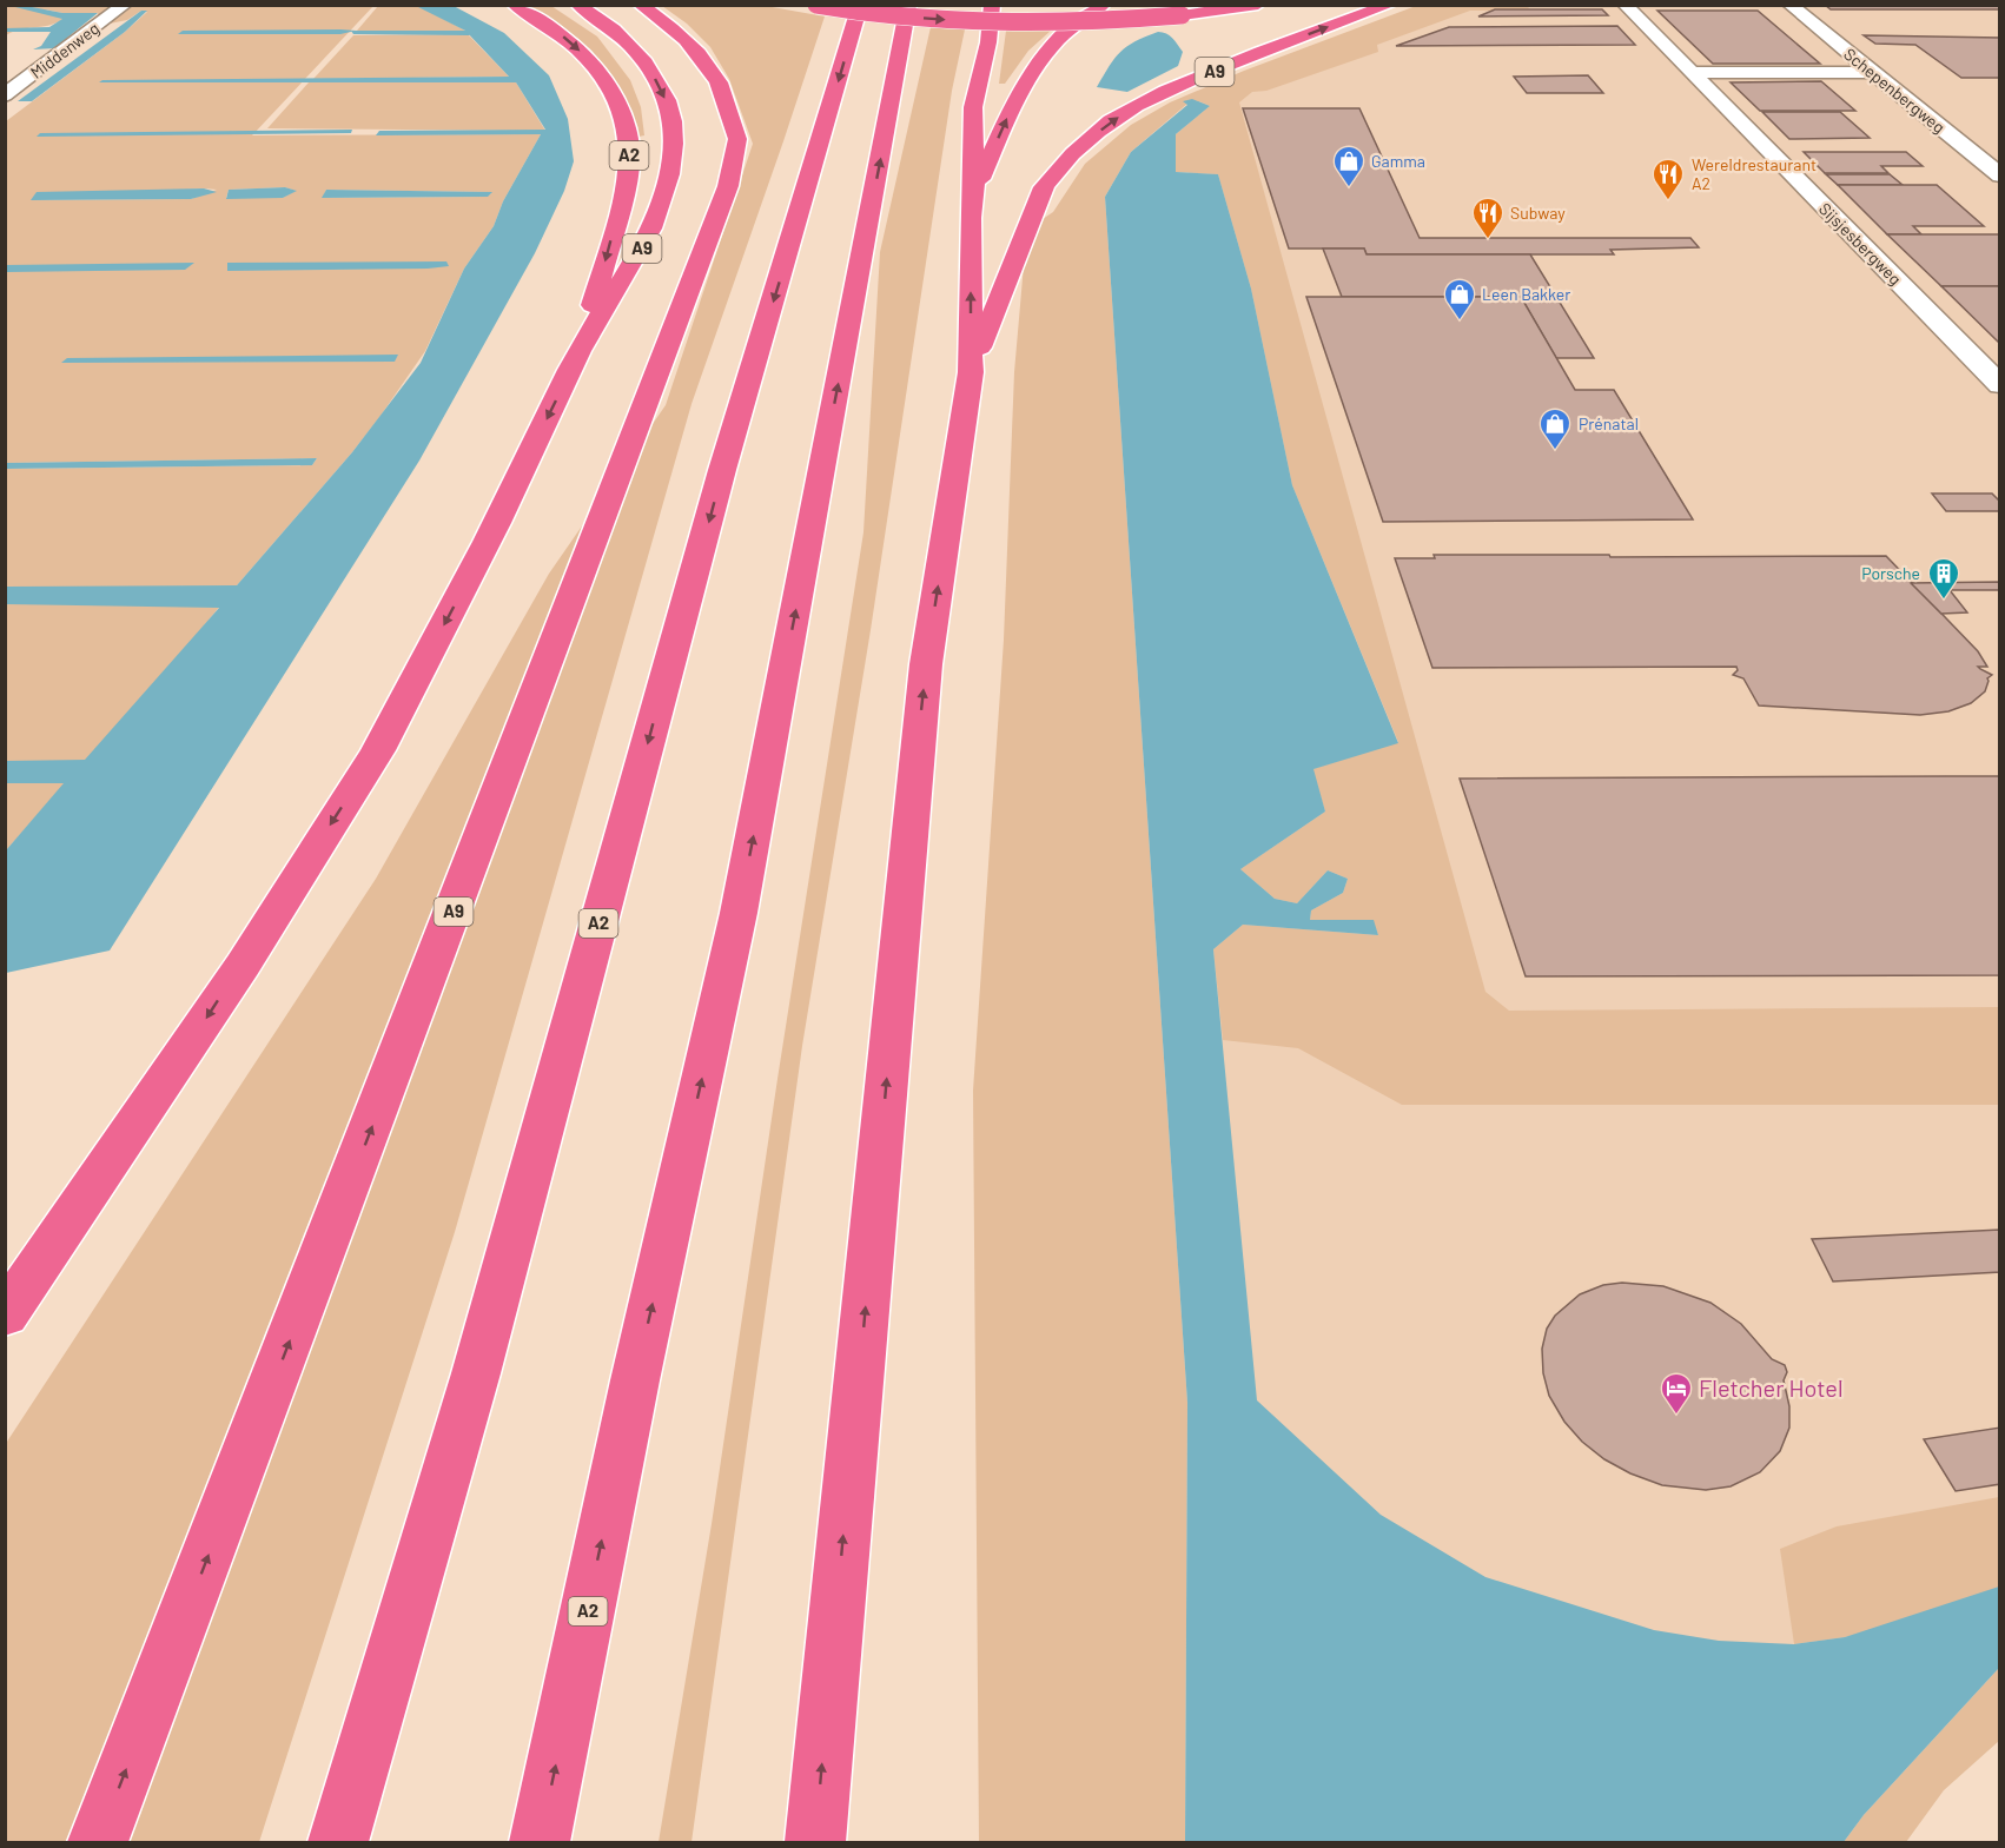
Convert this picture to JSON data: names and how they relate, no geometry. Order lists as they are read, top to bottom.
{
  "streets": {
    "highway": ["A9", "A2"],
    "street": ["Middenweg", "Schepenbergweg", "Sijsjesbergweg"]
  },
  "crossings": [
    ["A9", "A2"]
  ],
  "places": {
    "shop": ["Gamma", "Leen Bakker", "Prénatal"],
    "restaurant": ["Wereldrestaurant A2", "Subway"],
    "building": ["Porsche"],
    "hotel": ["Fletcher Hotel"]
  }
}
